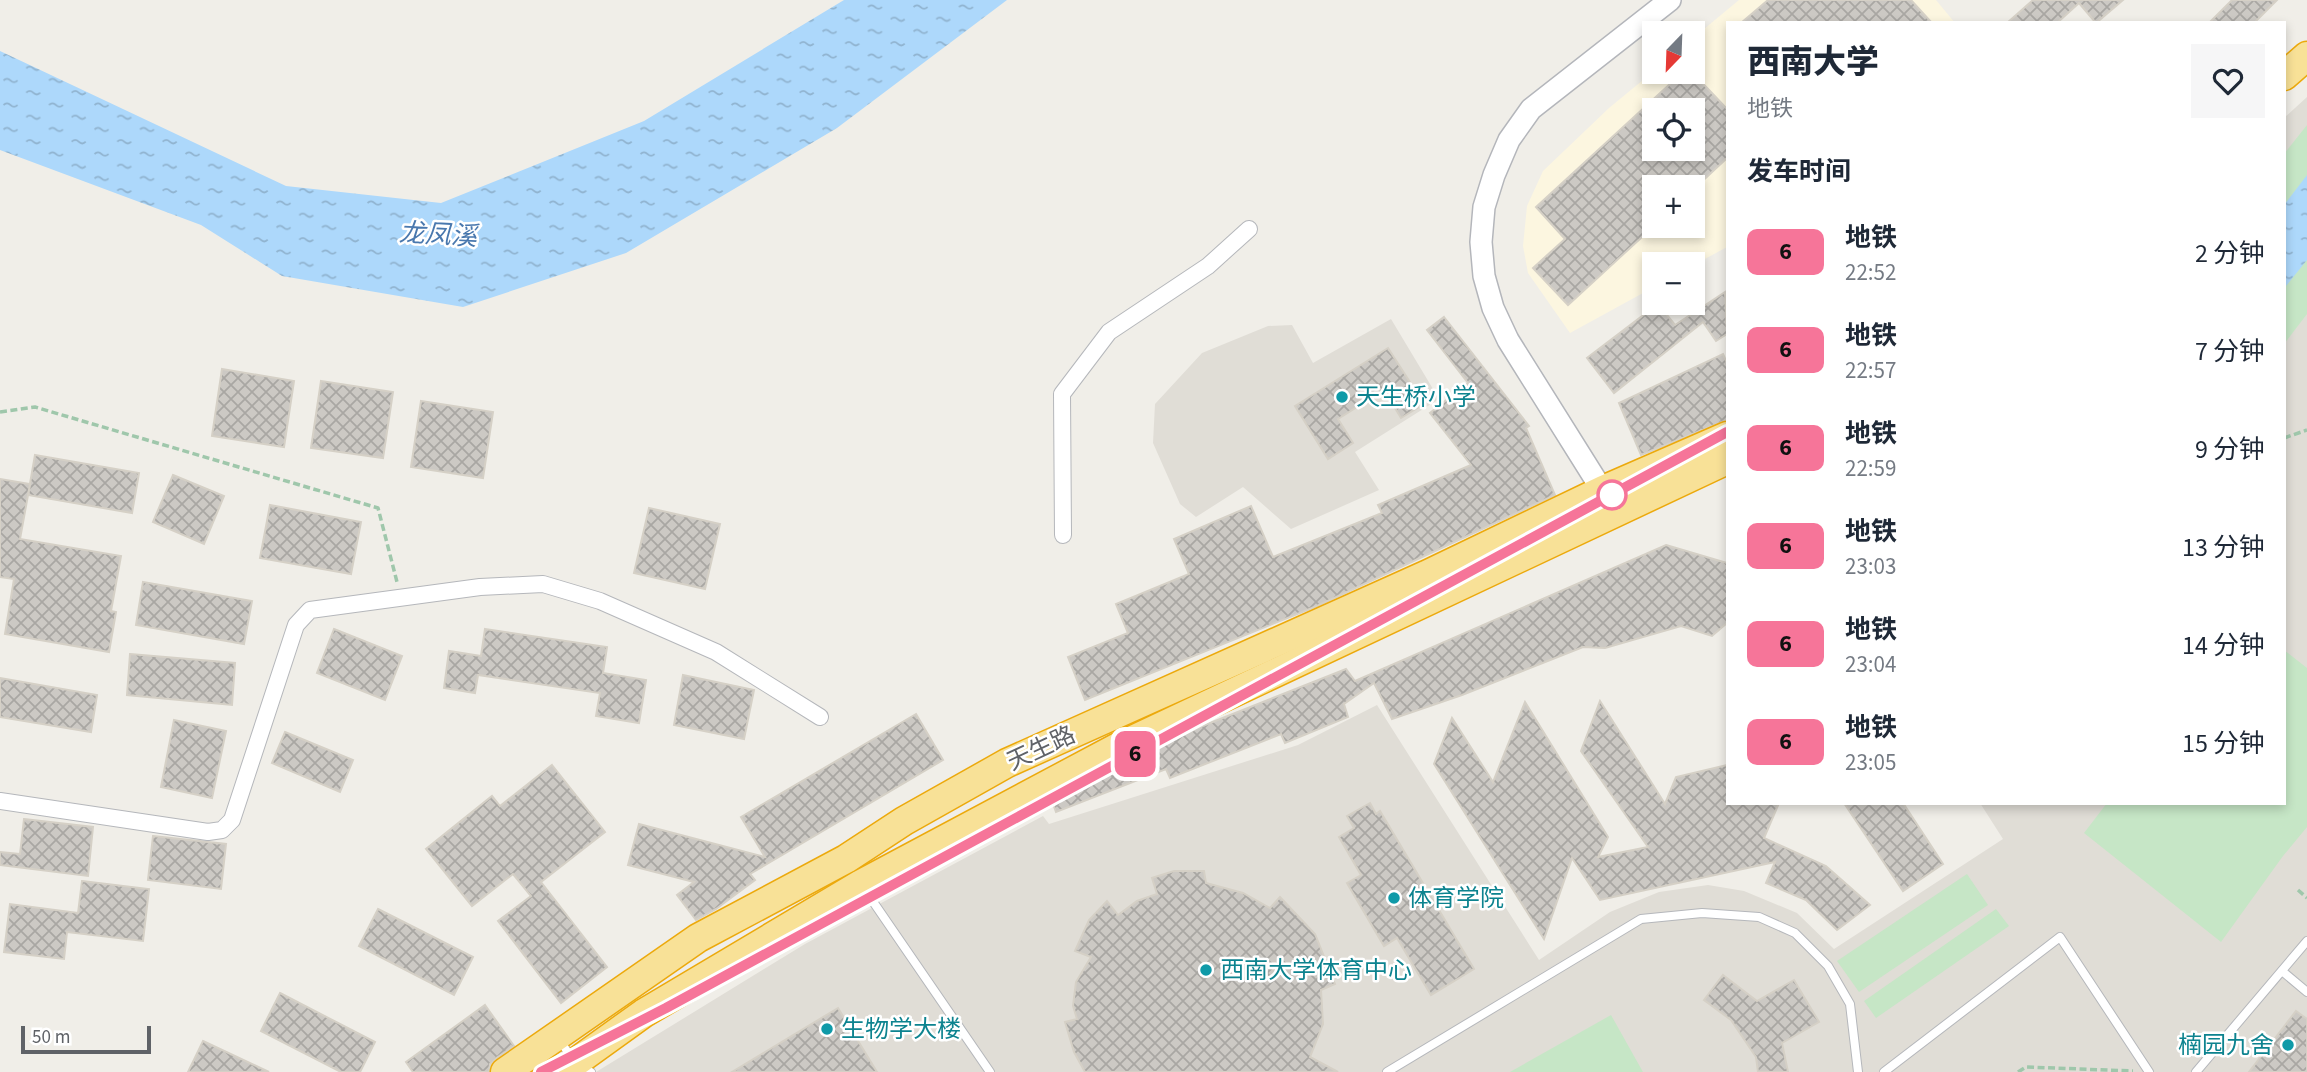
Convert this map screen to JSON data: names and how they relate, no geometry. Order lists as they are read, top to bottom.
{
  "streets": {
    "highway": ["天生路"]
  },
  "water": ["龙凤溪"],
  "places": [
    "天生桥小学",
    "体育学院",
    "西南大学体育中心",
    "生物学大楼",
    "楠园九舍"
  ],
  "lines": ["metro line 6"],
  "scale_bar": "50 m",
  "north": "bottom left",
  "page": {
    "on_map": "6",
    "map_buttons": ["+", "−"],
    "heading": [
      ["西南大学", "地铁"],
      "发车时间"
    ],
    "list": [
      {
        "mark": "6",
        "name": "地铁",
        "note": "22:52",
        "value": "2 分钟"
      },
      {
        "mark": "6",
        "name": "地铁",
        "note": "22:57",
        "value": "7 分钟"
      },
      {
        "mark": "6",
        "name": "地铁",
        "note": "22:59",
        "value": "9 分钟"
      },
      {
        "mark": "6",
        "name": "地铁",
        "note": "23:03",
        "value": "13 分钟"
      },
      {
        "mark": "6",
        "name": "地铁",
        "note": "23:04",
        "value": "14 分钟"
      },
      {
        "mark": "6",
        "name": "地铁",
        "note": "23:05",
        "value": "15 分钟"
      }
    ],
    "scale": "50 m"
  }
}
